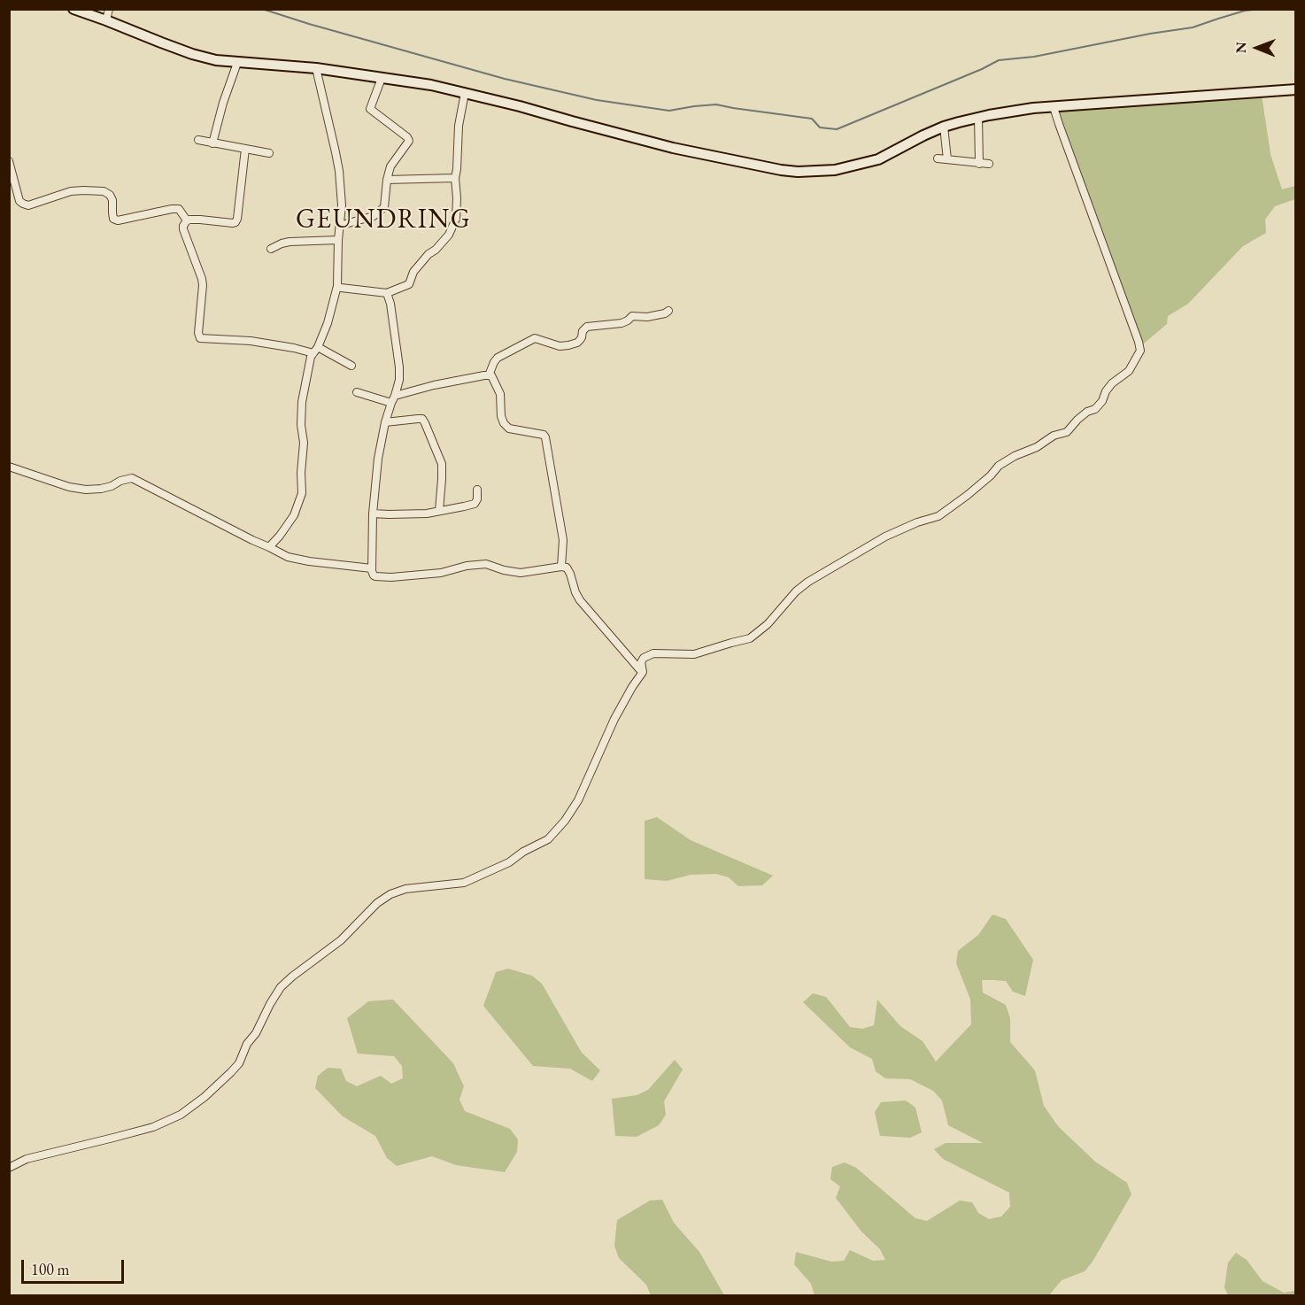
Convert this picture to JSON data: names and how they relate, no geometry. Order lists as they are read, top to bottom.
{
  "districts": ["GEUNDRING"],
  "scale_bar": "100 m",
  "north": "left"
}
